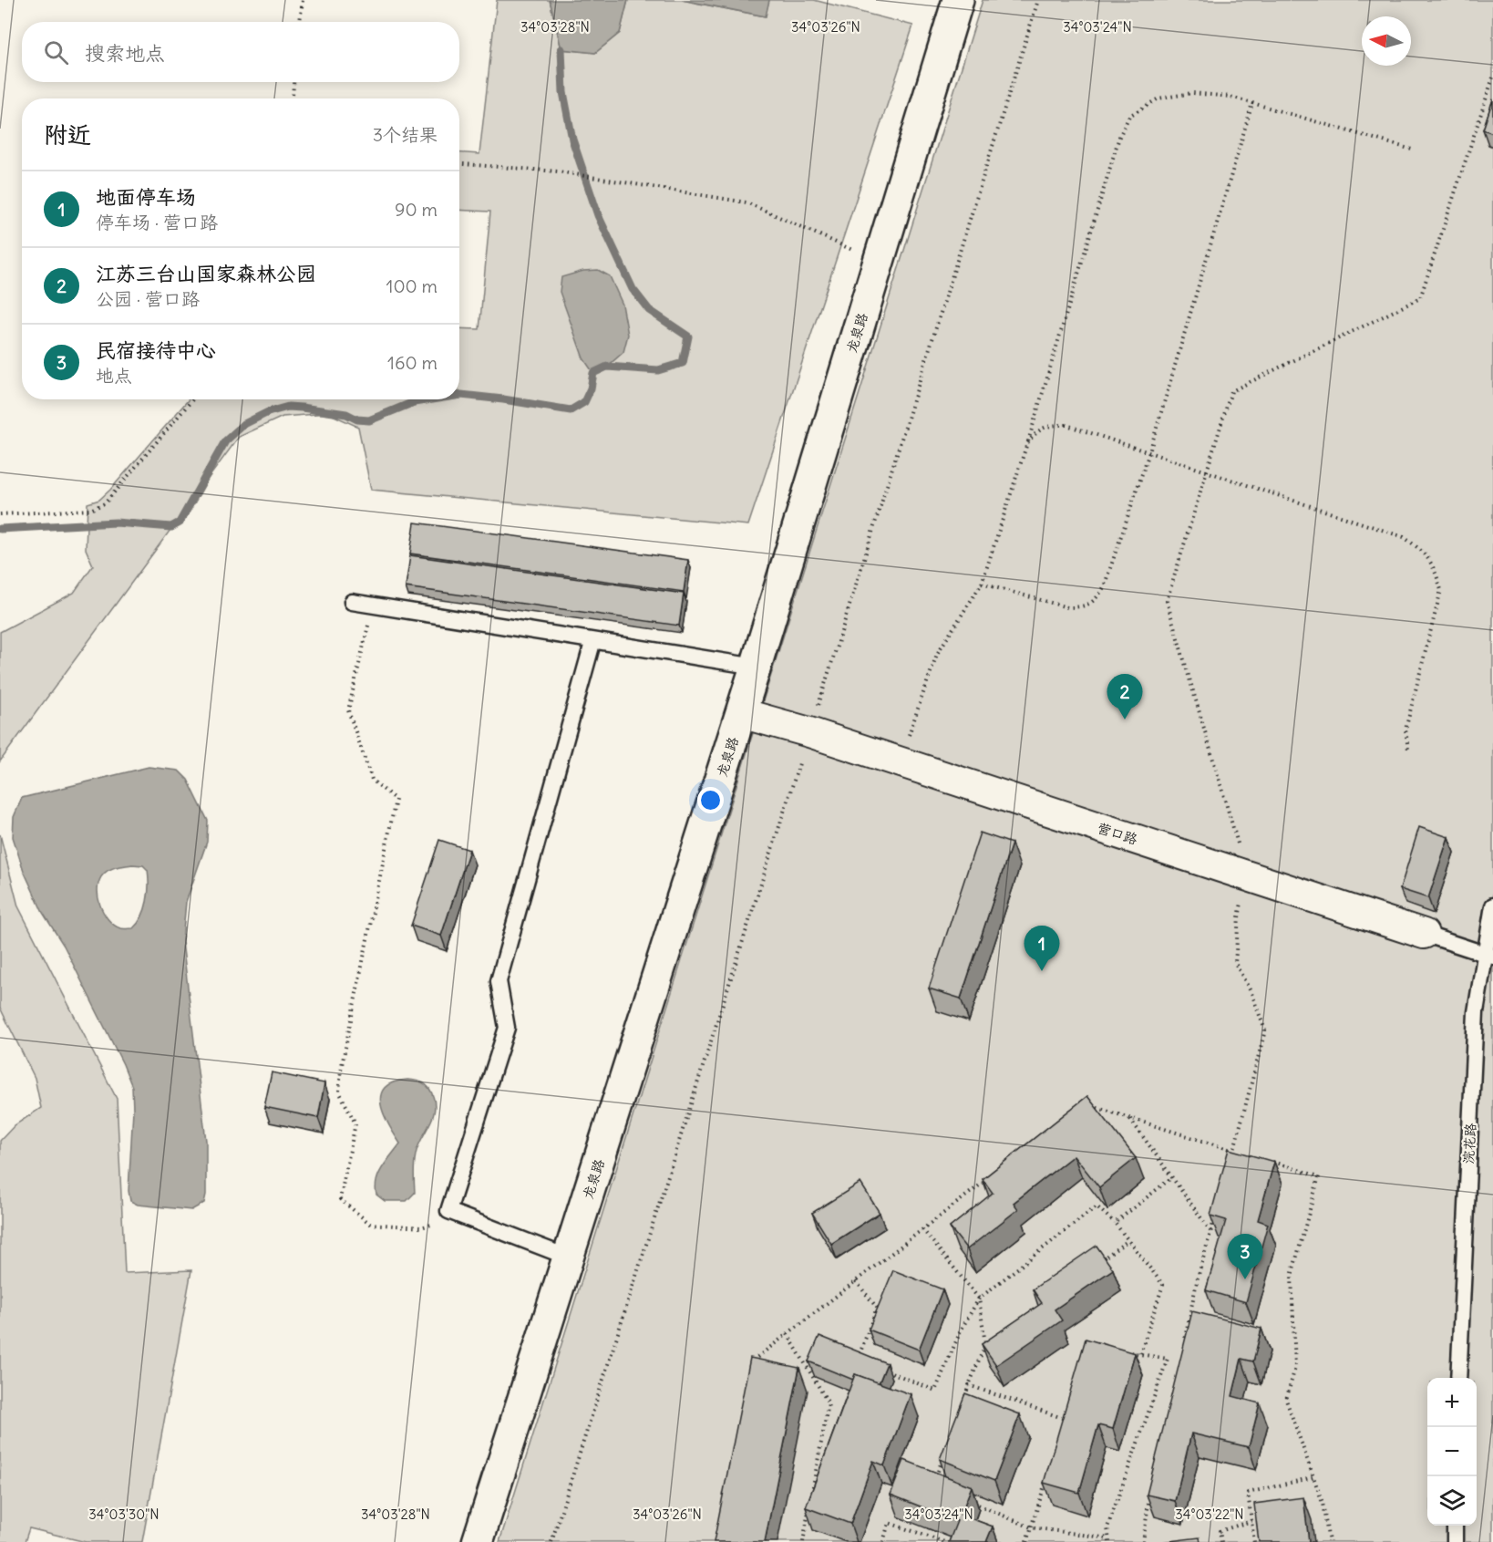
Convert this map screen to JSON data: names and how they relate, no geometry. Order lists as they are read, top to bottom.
{
  "streets": {
    "street": ["龙泉路", "营口路"],
    "lane": ["浣花路"]
  },
  "crossings": [
    ["龙泉路", "营口路"],
    ["营口路", "浣花路"]
  ],
  "north": "left",
  "page": {
    "search": "搜索地点",
    "heading": ["附近", "3个结果"],
    "list": [
      {
        "mark": "1",
        "name": "地面停车场",
        "note": "停车场 · 营口路",
        "value": "90 m"
      },
      {
        "mark": "2",
        "name": "江苏三台山国家森林公园",
        "note": "公园 · 营口路",
        "value": "100 m"
      },
      {
        "mark": "3",
        "name": "民宿接待中心",
        "note": "地点",
        "value": "160 m"
      }
    ],
    "pins": ["2", "1", "3"],
    "map_buttons": ["+", "−"]
  },
  "coordinates": [
    "34°03'28\"N",
    "34°03'26\"N",
    "34°03'24\"N",
    "34°03'30\"N",
    "34°03'22\"N"
  ]
}
